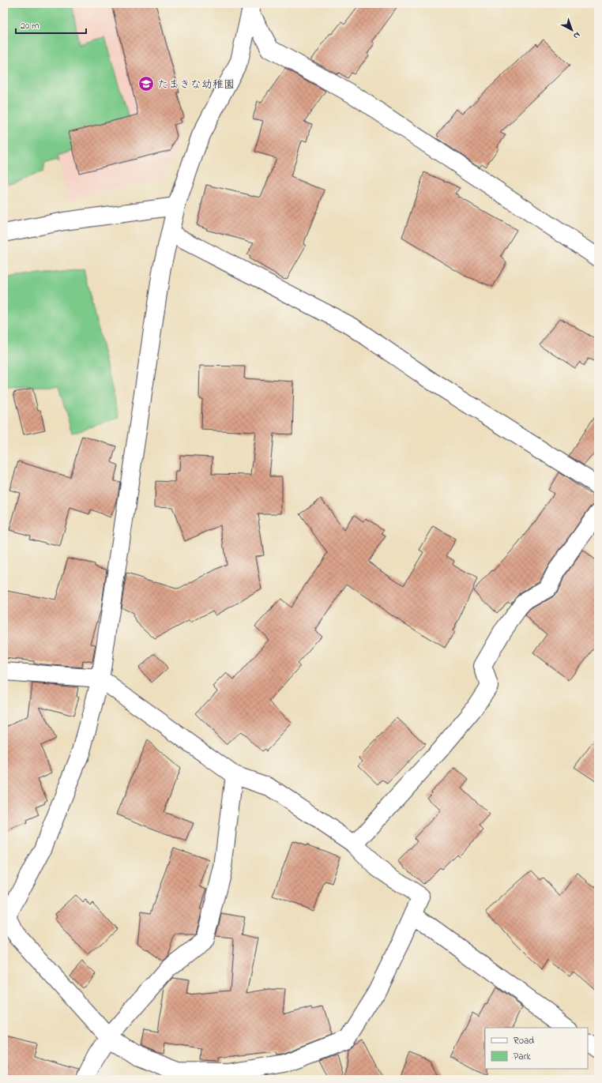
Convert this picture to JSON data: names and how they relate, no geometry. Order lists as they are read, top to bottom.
{
  "places": {
    "school or university": ["たまきな幼稚園"]
  },
  "legend": ["Road", "Park"],
  "scale_bar": "20 m",
  "north": "bottom right"
}
